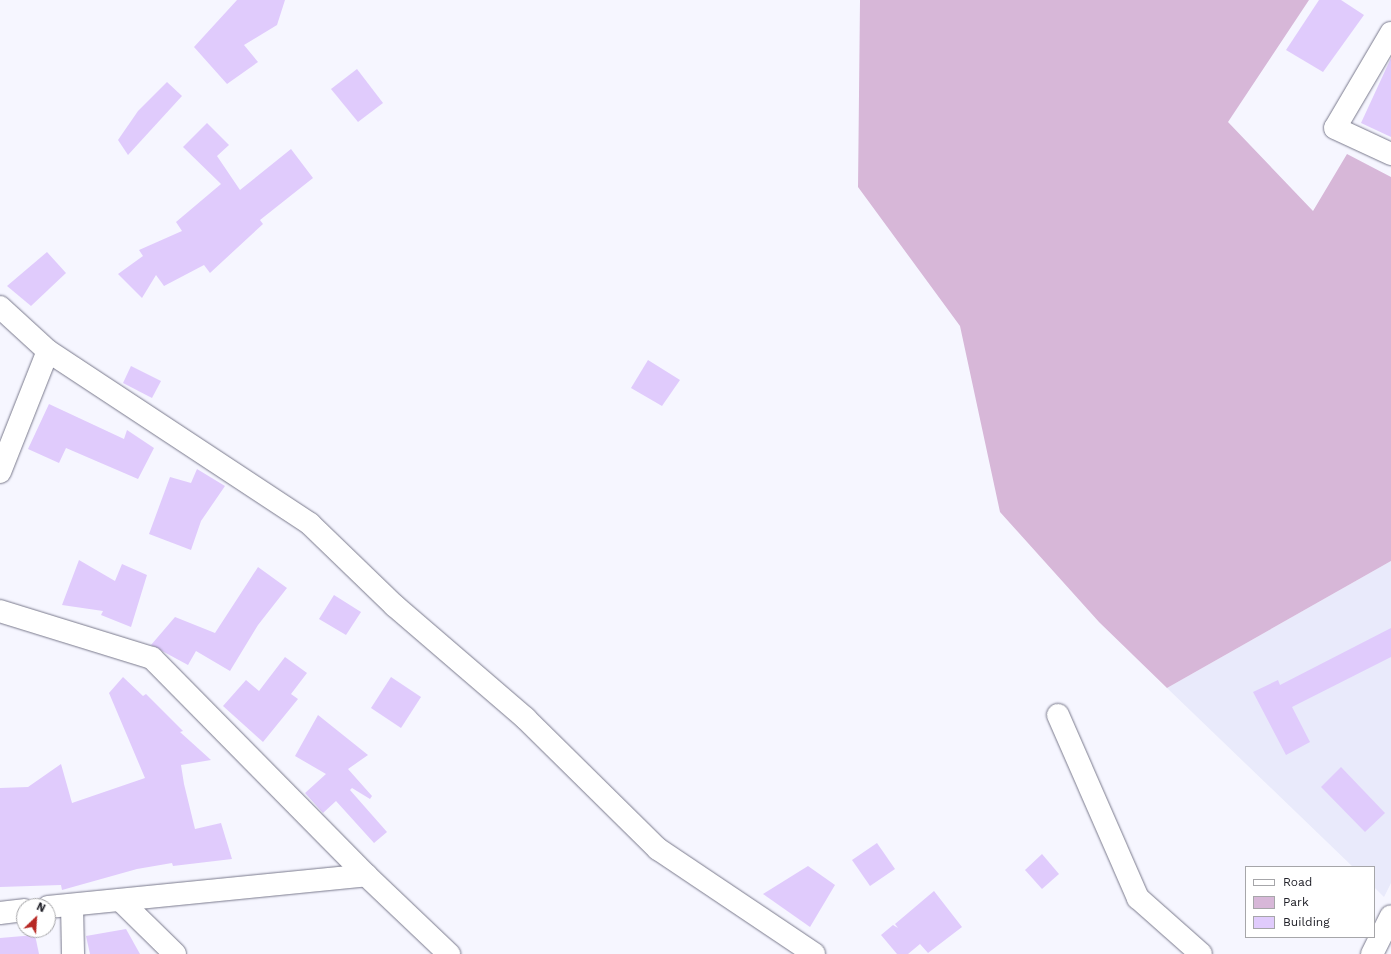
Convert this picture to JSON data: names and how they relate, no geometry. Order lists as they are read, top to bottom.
{
  "legend": ["Road", "Park", "Building"],
  "north": "top right"
}
